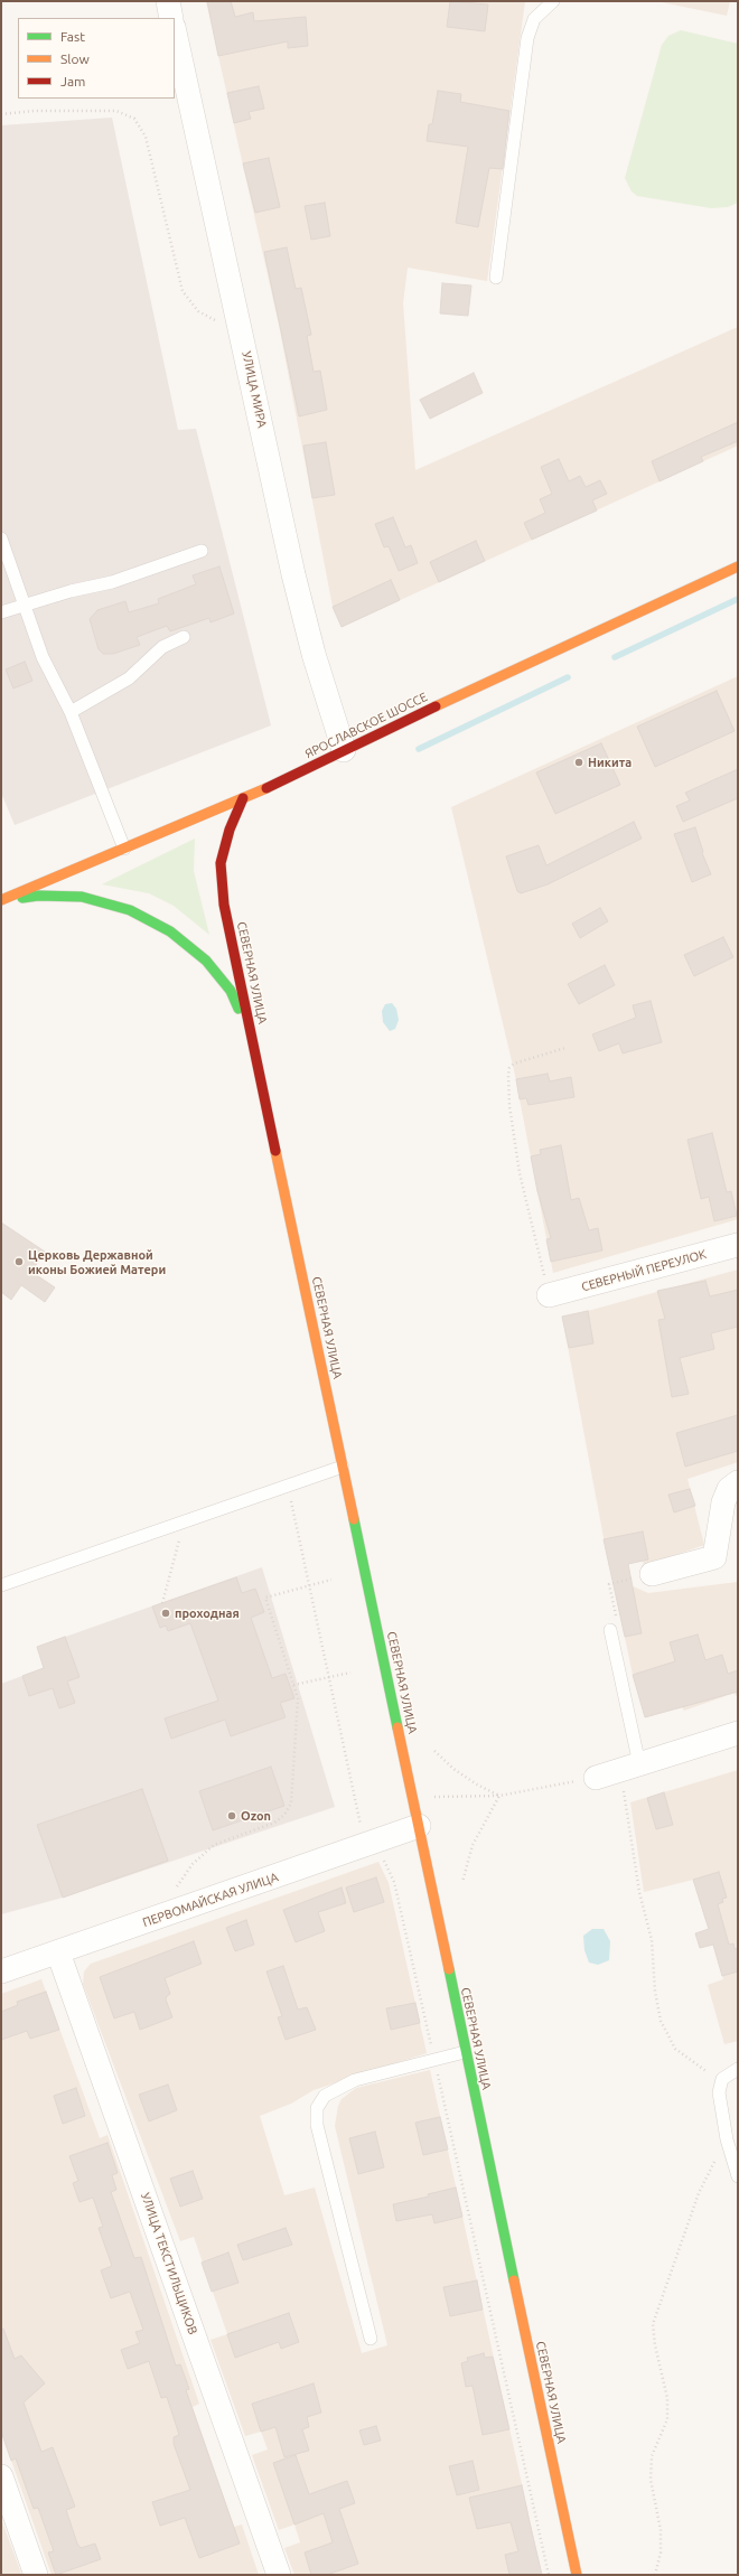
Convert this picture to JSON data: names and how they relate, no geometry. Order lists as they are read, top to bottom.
{
  "streets": {
    "main road": ["ЯРОСЛАВСКОЕ ШОССЕ", "СЕВЕРНАЯ УЛИЦА"],
    "street": [
      "УЛИЦА МИРА",
      "СЕВЕРНЫЙ ПЕРЕУЛОК",
      "ПЕРВОМАЙСКАЯ УЛИЦА",
      "УЛИЦА ТЕКСТИЛЬЩИКОВ"
    ]
  },
  "crossings": [
    ["УЛИЦА МИРА", "ЯРОСЛАВСКОЕ ШОССЕ"],
    ["ЯРОСЛАВСКОЕ ШОССЕ", "СЕВЕРНАЯ УЛИЦА"],
    ["СЕВЕРНАЯ УЛИЦА", "ПЕРВОМАЙСКАЯ УЛИЦА"],
    ["ПЕРВОМАЙСКАЯ УЛИЦА", "УЛИЦА ТЕКСТИЛЬЩИКОВ"]
  ],
  "places": [
    "Никита",
    "Церковь Державной иконы Божией Матери",
    "проходная",
    "Ozon"
  ],
  "legend": ["Fast", "Slow", "Jam"]
}
